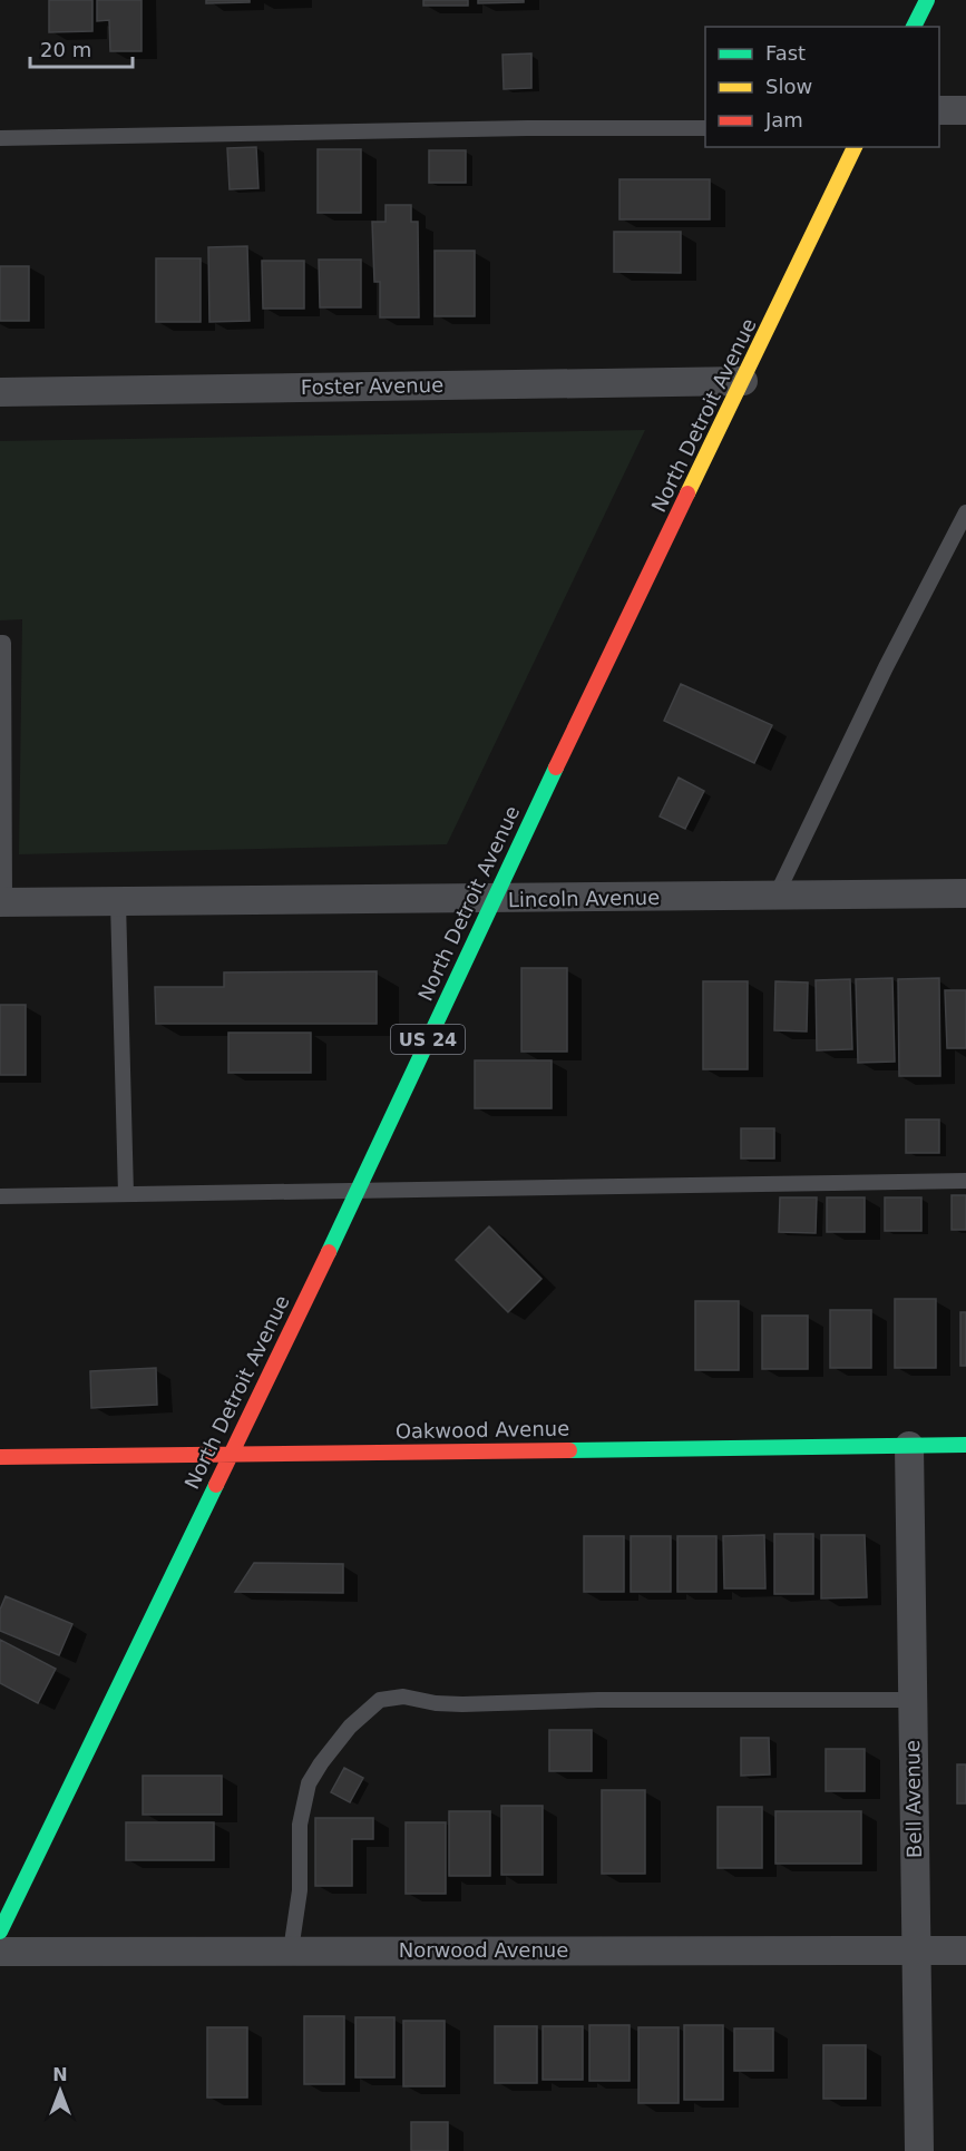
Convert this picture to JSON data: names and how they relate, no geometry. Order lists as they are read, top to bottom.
{
  "streets": {
    "main road": ["North Detroit Avenue", "US 24", "Oakwood Avenue"],
    "street": [
      "Foster Avenue",
      "Lincoln Avenue",
      "Bell Avenue",
      "Norwood Avenue"
    ]
  },
  "crossings": [
    ["Foster Avenue", "North Detroit Avenue"],
    ["North Detroit Avenue", "Lincoln Avenue"],
    ["North Detroit Avenue", "Oakwood Avenue"],
    ["Oakwood Avenue", "Bell Avenue"],
    ["Bell Avenue", "Norwood Avenue"]
  ],
  "legend": ["Fast", "Slow", "Jam"],
  "scale_bar": "20 m",
  "north": "top"
}
